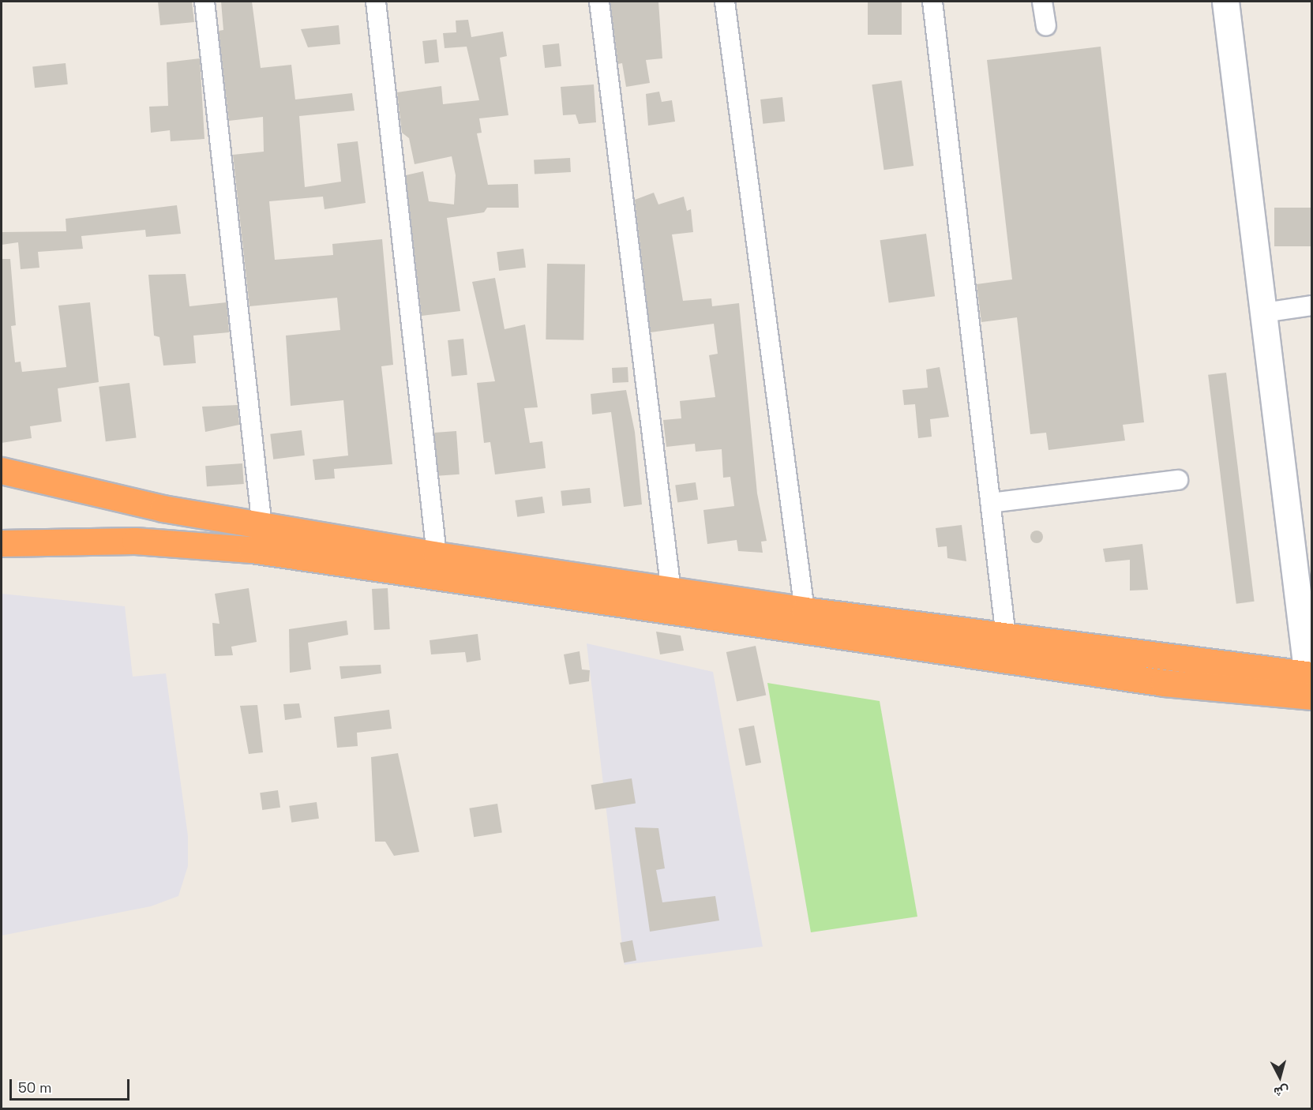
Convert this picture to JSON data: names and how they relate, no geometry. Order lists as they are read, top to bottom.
{
  "scale_bar": "50 m",
  "north": "bottom"
}
